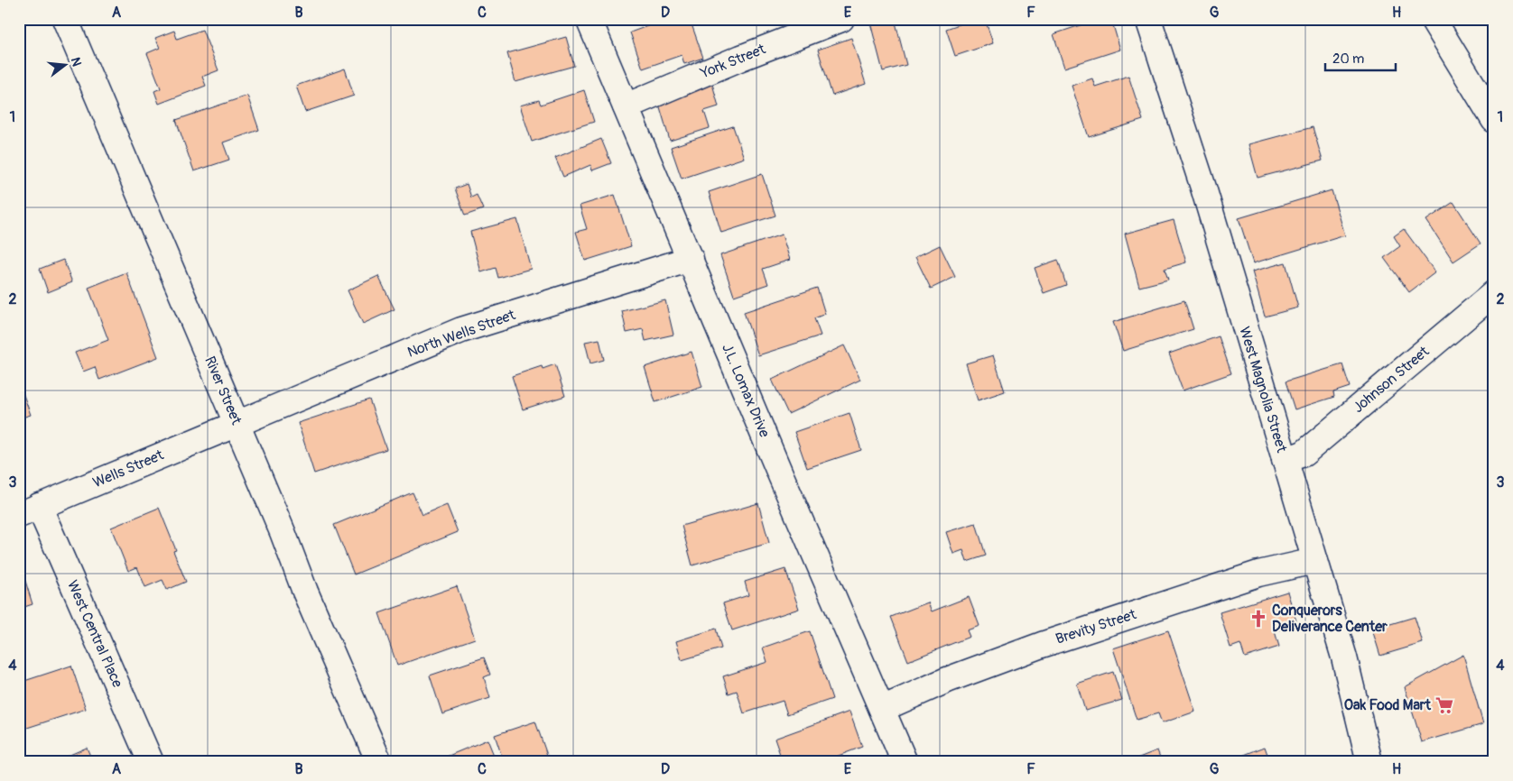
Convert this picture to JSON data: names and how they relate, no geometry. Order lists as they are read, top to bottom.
{
  "streets": {
    "street": [
      "York Street",
      "North Wells Street",
      "Johnson Street",
      "West Magnolia Street",
      "River Street",
      "J.L. Lomax Drive",
      "Wells Street",
      "Brevity Street",
      "West Central Place"
    ]
  },
  "crossings": [
    ["York Street", "J.L. Lomax Drive"],
    ["North Wells Street", "River Street"],
    ["North Wells Street", "J.L. Lomax Drive"],
    ["North Wells Street", "Wells Street"],
    ["Johnson Street", "West Magnolia Street"],
    ["West Magnolia Street", "Brevity Street"],
    ["River Street", "Wells Street"],
    ["J.L. Lomax Drive", "Brevity Street"],
    ["Wells Street", "West Central Place"]
  ],
  "places": {
    "church": ["Conquerors Deliverance Center"],
    "supermarket": ["Oak Food Mart"]
  },
  "scale_bar": "20 m",
  "north": "right",
  "grid": {
    "columns": [
      "A",
      "B",
      "C",
      "D",
      "E",
      "F",
      "G",
      "H"
    ],
    "rows": [
      "1",
      "2",
      "3",
      "4"
    ]
  }
}
